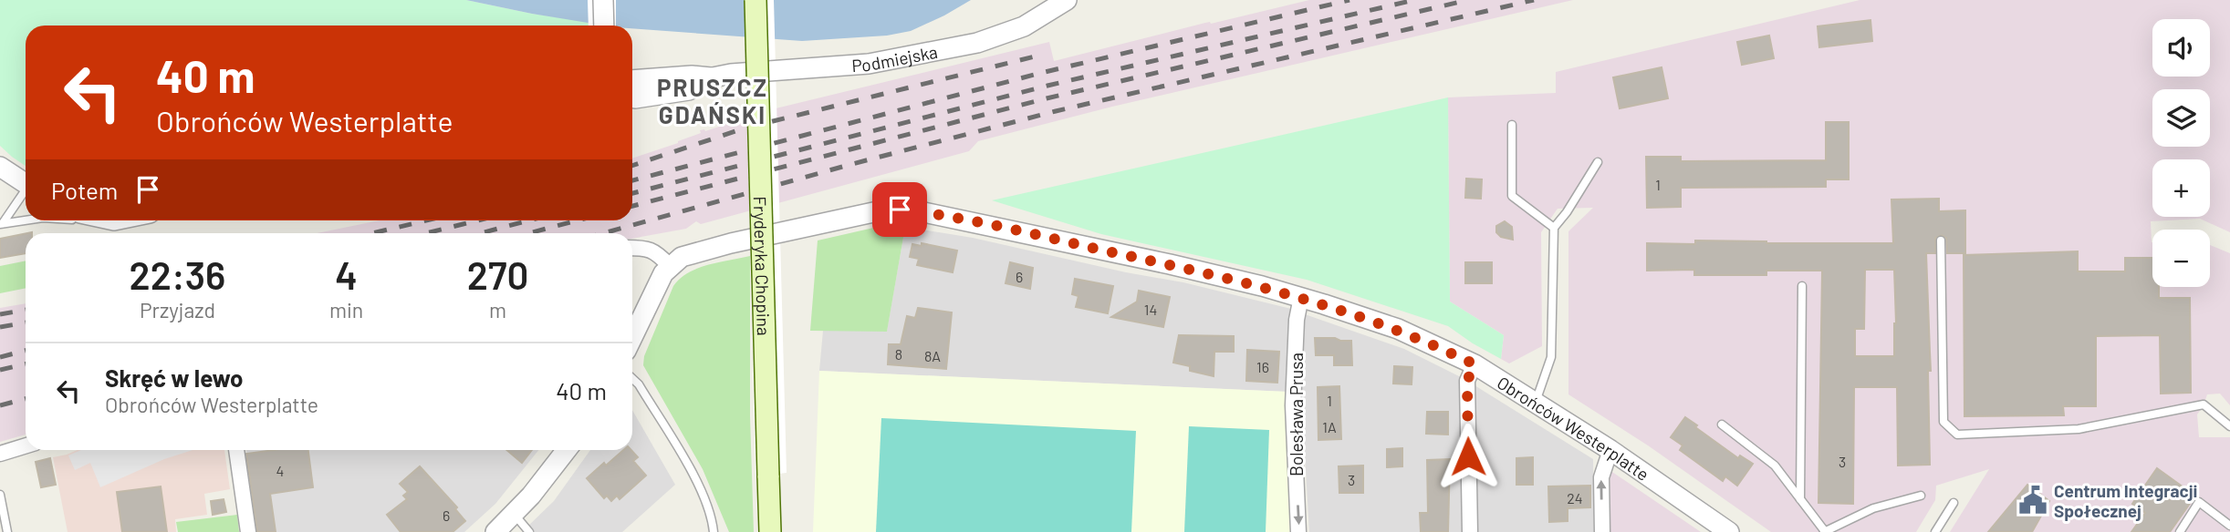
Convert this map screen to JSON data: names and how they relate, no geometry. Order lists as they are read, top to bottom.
{
  "streets": {
    "main road": ["Fryderyka Chopina"],
    "street": ["Podmiejska", "Bolesława Prusa", "Obrońców Westerplatte"]
  },
  "crossings": [
    ["Bolesława Prusa", "Obrońców Westerplatte"]
  ],
  "one_way": ["Bolesława Prusa"],
  "districts": ["PRUSZCZ GDAŃSKI"],
  "places": {
    "public building": ["Centrum Integracji Społecznej"]
  },
  "house_numbers": [
    "1",
    "6",
    "14",
    "8",
    "8A",
    "16",
    "1",
    "1A",
    "3",
    "4",
    "3",
    "24",
    "6"
  ],
  "page": {
    "map_buttons": ["+", "−"],
    "turn": ["40 m", "Obrońców Westerplatte"],
    "then": "Potem",
    "eta": [
      "22:36",
      "Przyjazd",
      "4",
      "min",
      "270",
      "m"
    ],
    "list": [
      {
        "name": "Skręć w lewo",
        "note": "Obrońców Westerplatte",
        "value": "40 m"
      }
    ]
  }
}
